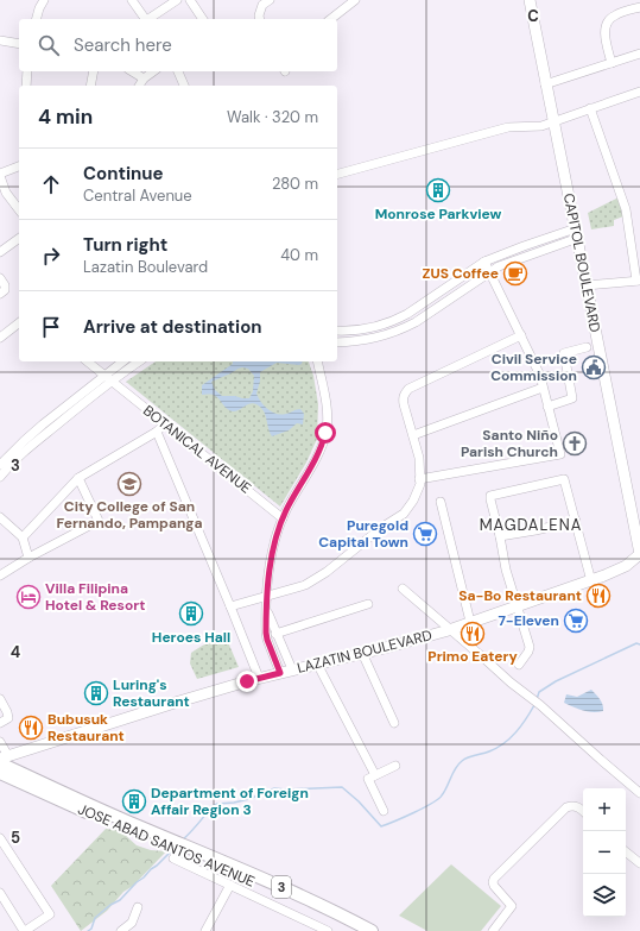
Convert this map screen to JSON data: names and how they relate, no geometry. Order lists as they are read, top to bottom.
{
  "streets": {
    "highway": ["JOSE ABAD SANTOS AVENUE", "3"],
    "main road": ["CAPITOL BOULEVARD", "LAZATIN BOULEVARD"],
    "street": ["BOTANICAL AVENUE"]
  },
  "crossings": [
    ["CAPITOL BOULEVARD", "LAZATIN BOULEVARD"],
    ["LAZATIN BOULEVARD", "JOSE ABAD SANTOS AVENUE"],
    ["LAZATIN BOULEVARD", "3"],
    ["JOSE ABAD SANTOS AVENUE", "3"]
  ],
  "districts": ["MAGDALENA"],
  "places": {
    "building": [
      "Monrose Parkview",
      "Heroes Hall",
      "Luring's Restaurant",
      "Department of Foreign Affair Region 3"
    ],
    "cafe": ["ZUS Coffee"],
    "public building": ["Civil Service Commission"],
    "church": ["Santo Niño Parish Church"],
    "school or university": ["City College of San Fernando, Pampanga"],
    "supermarket": ["Puregold Capital Town", "7-Eleven"],
    "restaurant": ["Sa-Bo Restaurant", "Primo Eatery", "Bubusuk Restaurant"],
    "hotel": ["Villa Filipina Hotel & Resort"]
  },
  "page": {
    "search": "Search here",
    "heading": ["4 min", "Walk · 320 m"],
    "list": [
      ["Continue", "Central Avenue", "280 m"],
      ["Turn right", "Lazatin Boulevard", "40 m"],
      "Arrive at destination"
    ],
    "map_buttons": ["+", "−"]
  },
  "grid": {
    "columns": ["C"],
    "rows": ["3", "4", "5"]
  }
}
